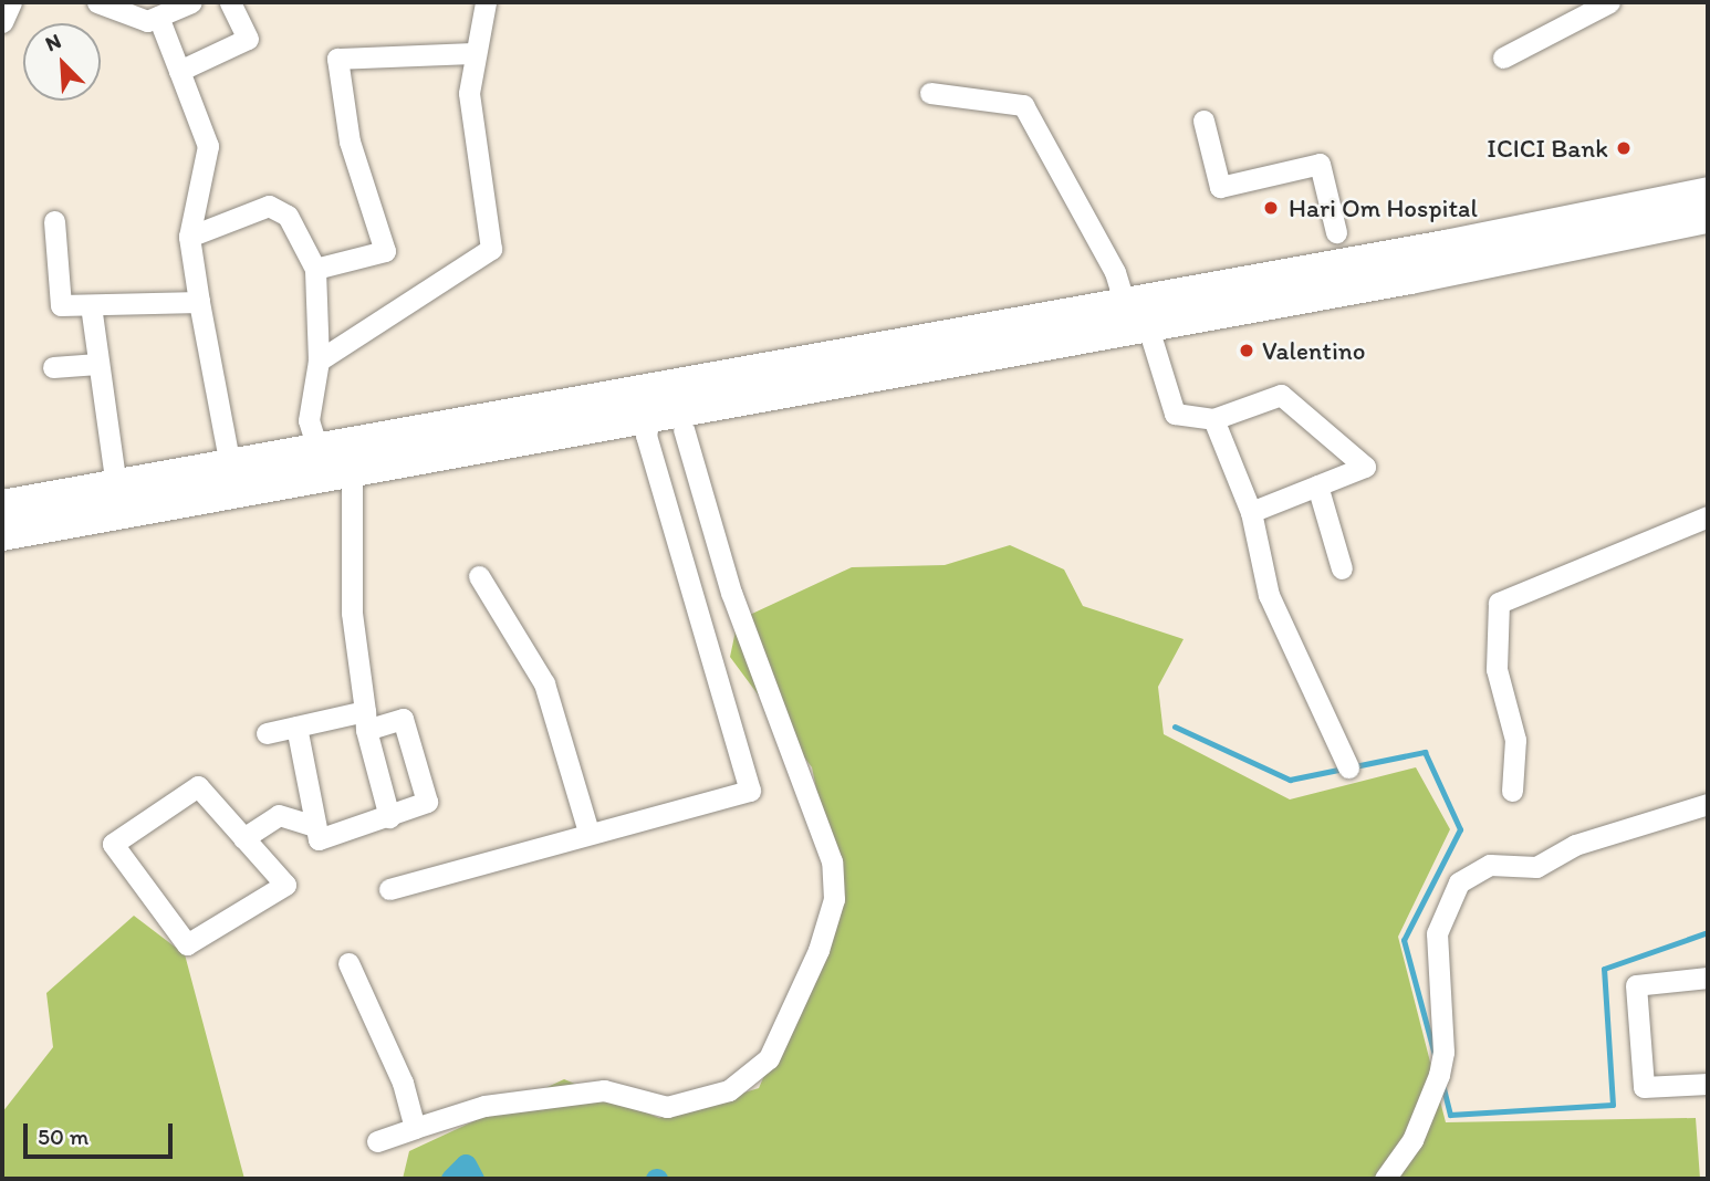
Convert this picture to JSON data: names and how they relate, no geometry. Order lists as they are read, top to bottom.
{
  "places": ["ICICI Bank", "Hari Om Hospital", "Valentino"],
  "scale_bar": "50 m",
  "north": "top left"
}
